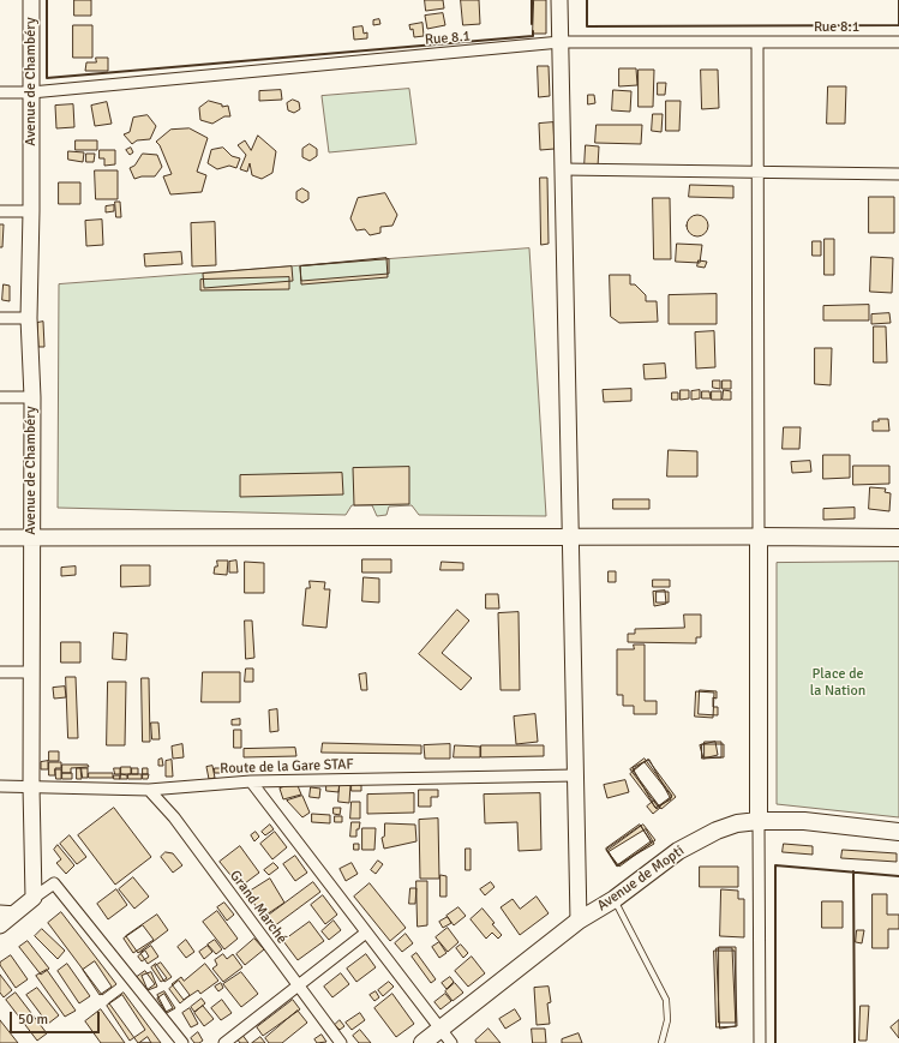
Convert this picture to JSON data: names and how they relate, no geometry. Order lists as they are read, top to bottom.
{
  "streets": {
    "main road": ["Avenue de Mopti"],
    "street": [
      "Rue 8.1",
      "Avenue de Chambéry",
      "Route de la Gare STAF",
      "Grand Marché"
    ]
  },
  "crossings": [
    ["Rue 8.1", "Avenue de Chambéry"],
    ["Avenue de Chambéry", "Route de la Gare STAF"],
    ["Route de la Gare STAF", "Grand Marché"]
  ],
  "parks": ["Place de la Nation"],
  "scale_bar": "50 m"
}
